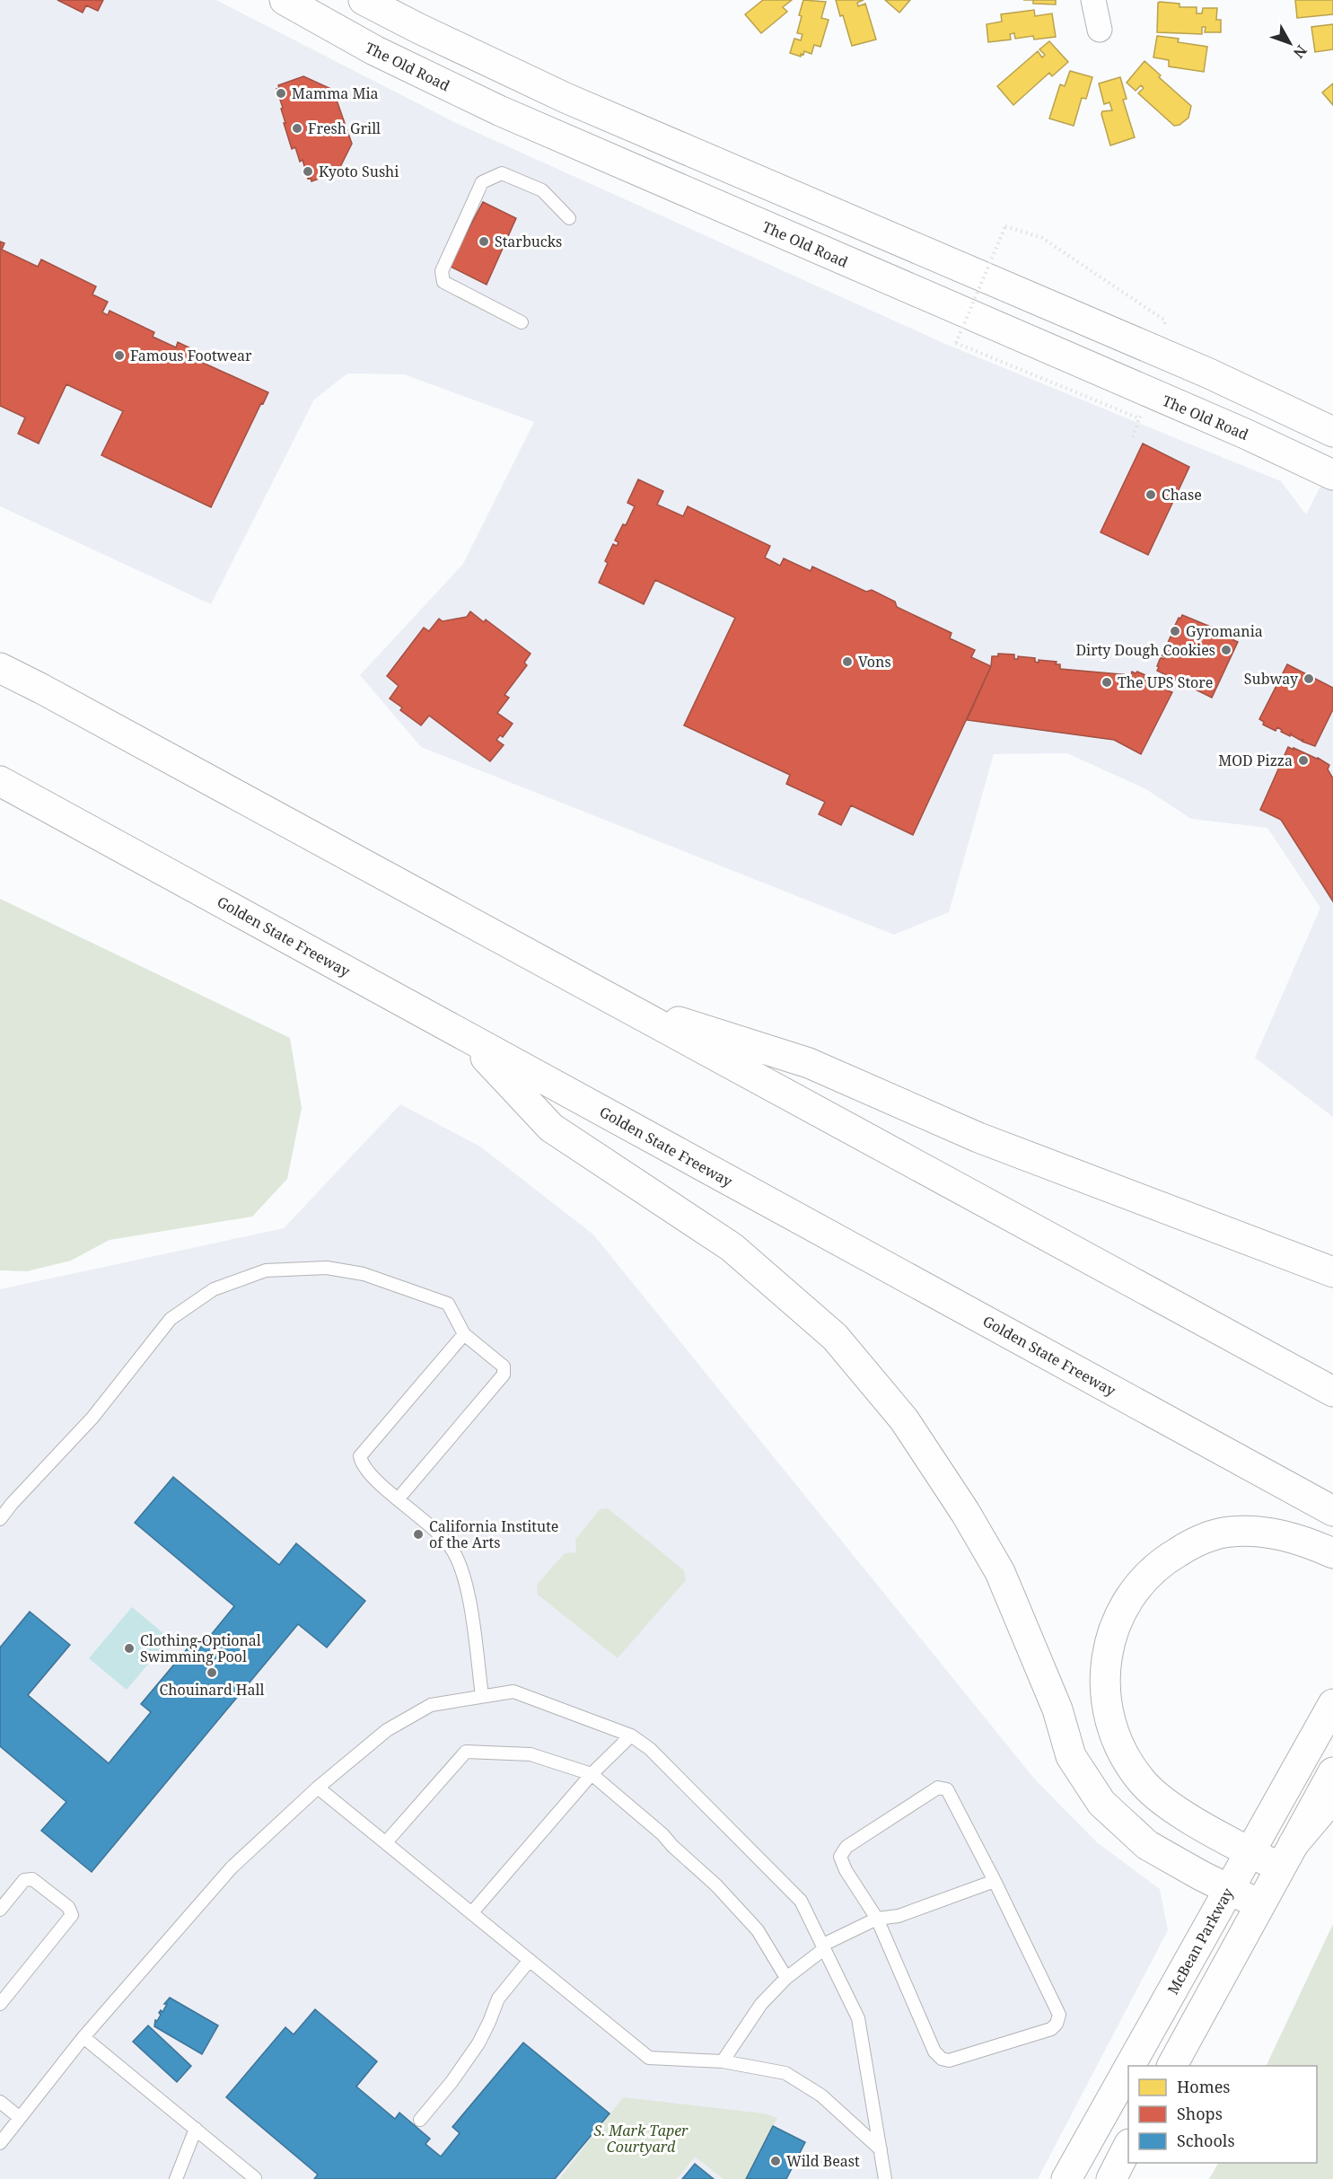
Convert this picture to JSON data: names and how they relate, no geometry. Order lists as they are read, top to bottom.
{
  "streets": {
    "main road": ["The Old Road", "Golden State Freeway", "McBean Parkway"]
  },
  "parks": ["S. Mark Taper Courtyard"],
  "places": [
    "Mamma Mia",
    "Fresh Grill",
    "Kyoto Sushi",
    "Starbucks",
    "Famous Footwear",
    "Chase",
    "Gyromania",
    "Dirty Dough Cookies",
    "Vons",
    "Subway",
    "The UPS Store",
    "MOD Pizza",
    "California Institute of the Arts",
    "Clothing-Optional Swimming Pool",
    "Chouinard Hall",
    "Wild Beast"
  ],
  "legend": ["Homes", "Shops", "Schools"],
  "north": "bottom right"
}
